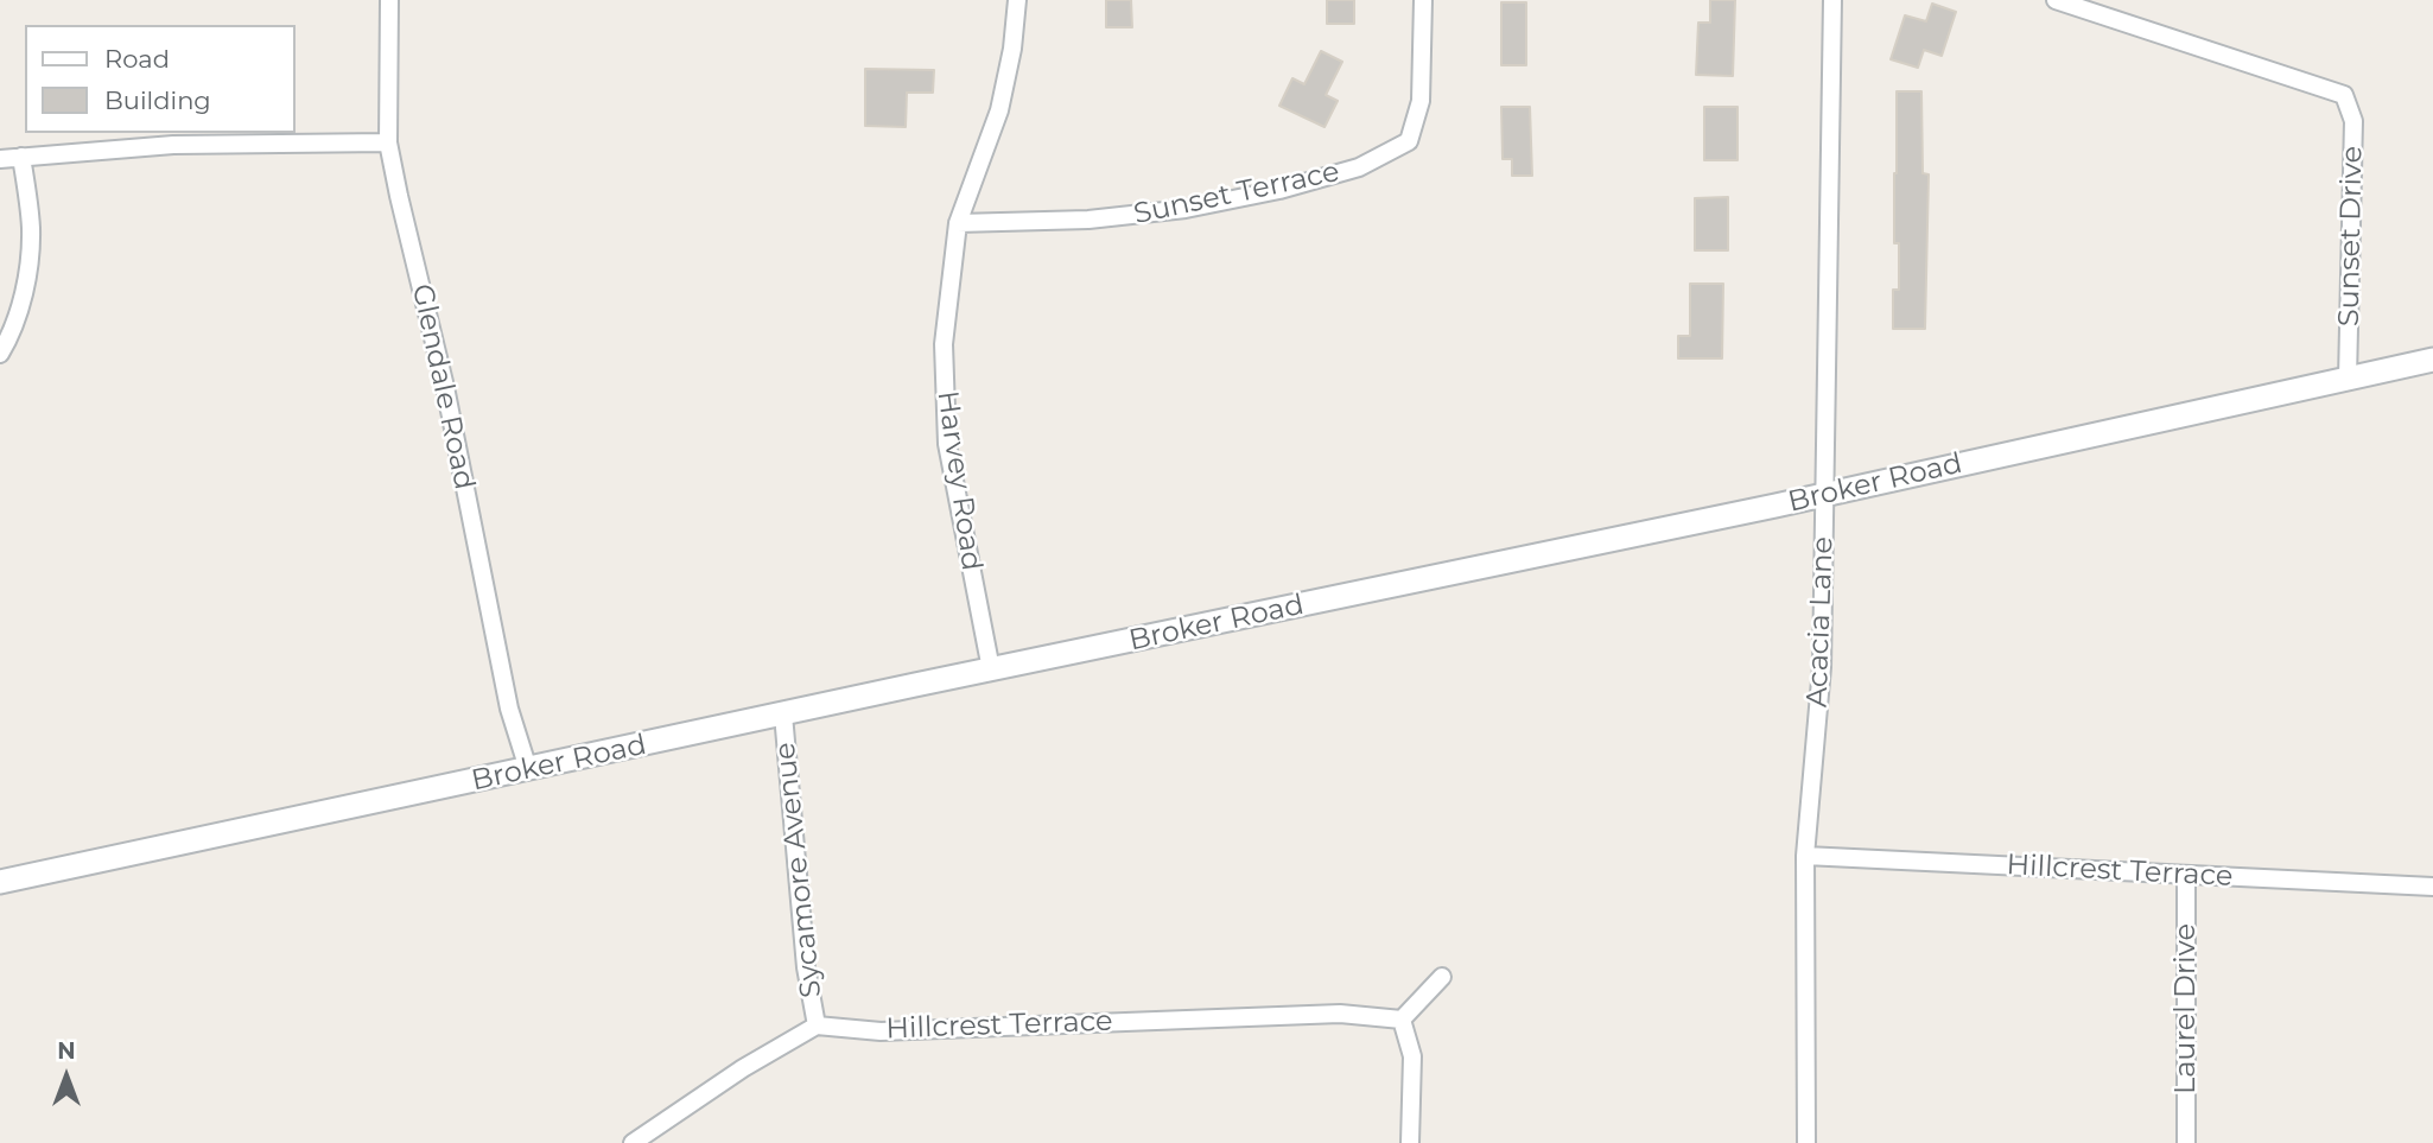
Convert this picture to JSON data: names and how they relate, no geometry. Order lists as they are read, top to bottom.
{
  "streets": {
    "street": [
      "Sunset Terrace",
      "Sunset Drive",
      "Glendale Road",
      "Harvey Road",
      "Broker Road",
      "Acacia Lane",
      "Sycamore Avenue",
      "Hillcrest Terrace",
      "Laurel Drive"
    ]
  },
  "crossings": [
    ["Sunset Terrace", "Harvey Road"],
    ["Sunset Drive", "Broker Road"],
    ["Glendale Road", "Broker Road"],
    ["Harvey Road", "Broker Road"],
    ["Broker Road", "Acacia Lane"],
    ["Broker Road", "Sycamore Avenue"],
    ["Acacia Lane", "Hillcrest Terrace"],
    ["Sycamore Avenue", "Hillcrest Terrace"],
    ["Hillcrest Terrace", "Laurel Drive"]
  ],
  "legend": ["Road", "Building"],
  "north": "top"
}
